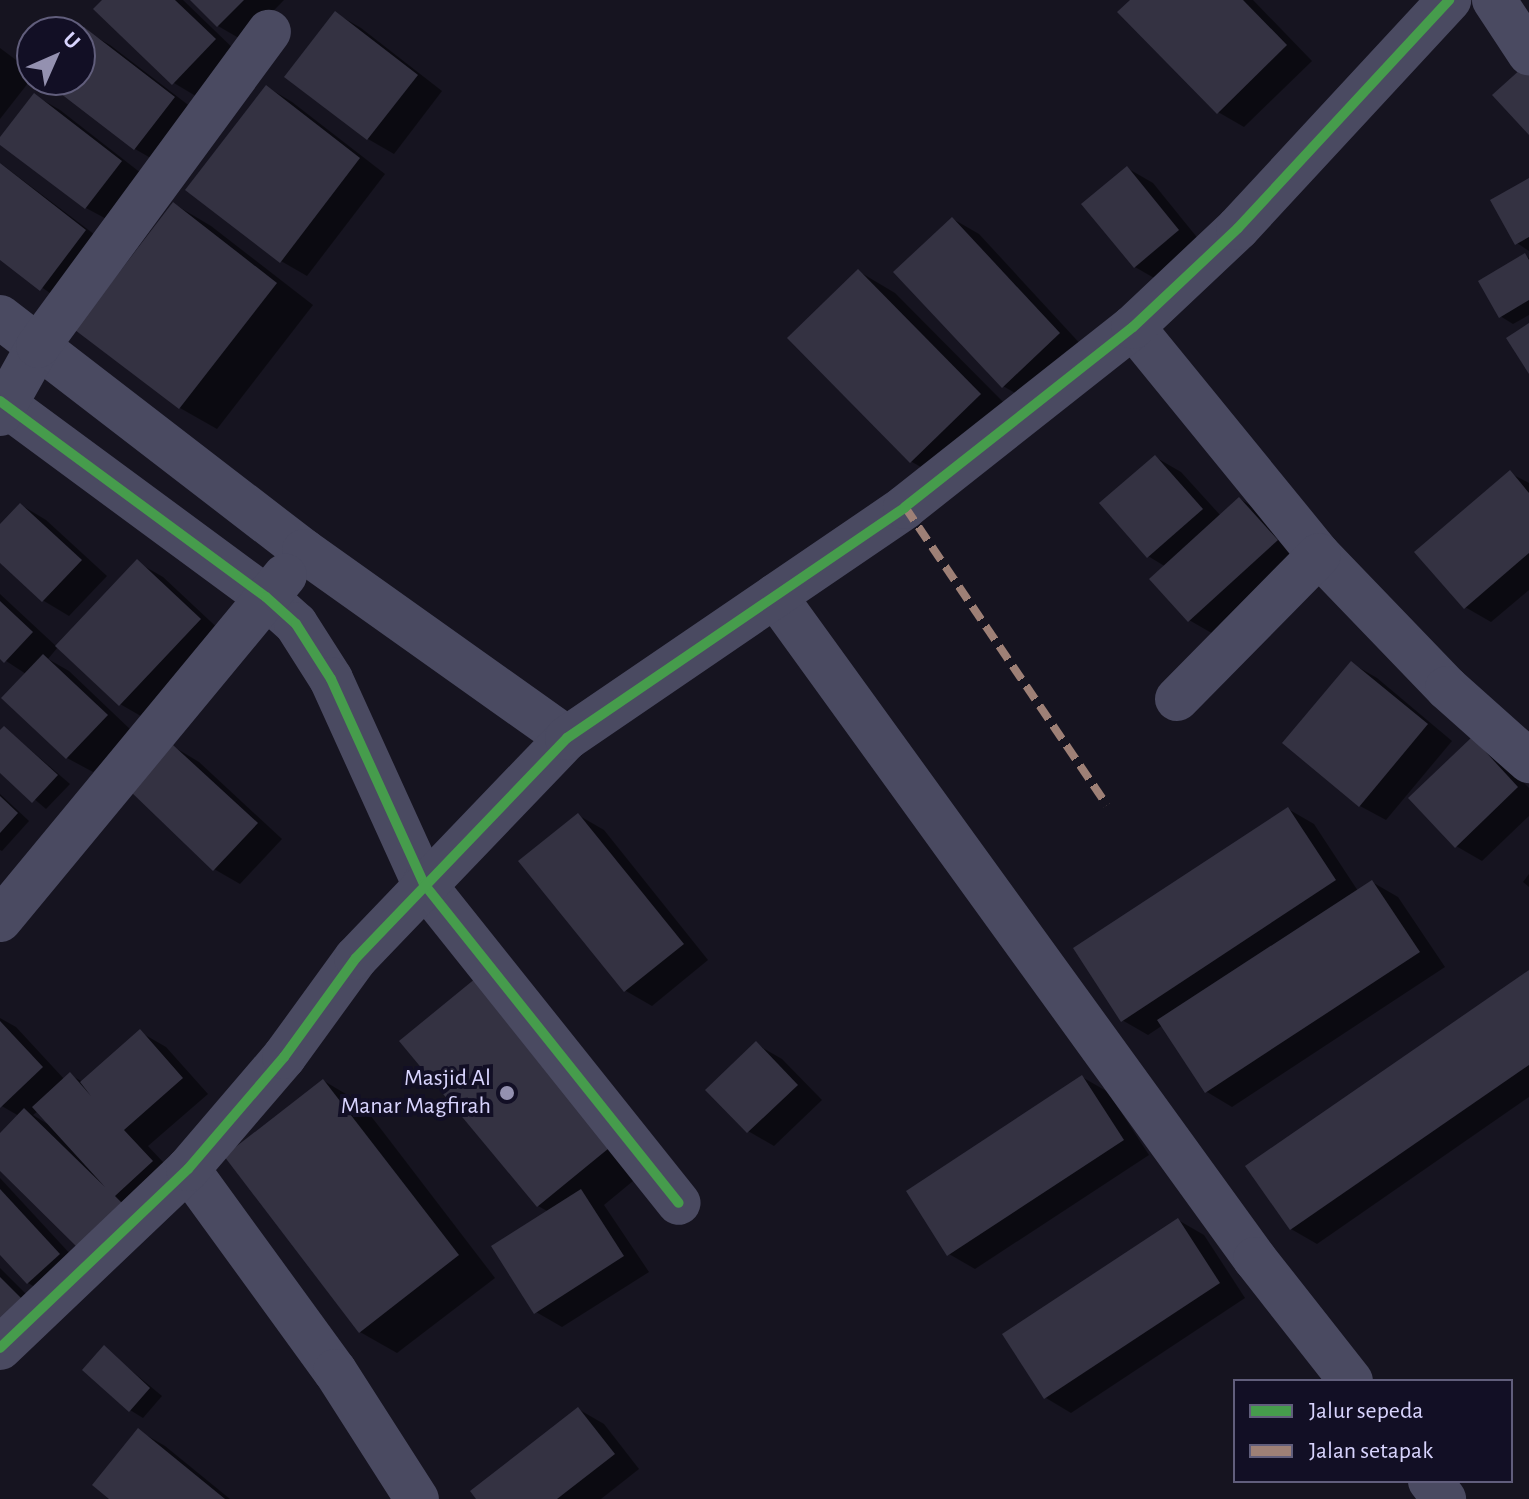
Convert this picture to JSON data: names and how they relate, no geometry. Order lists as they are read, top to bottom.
{
  "places": ["Masjid Al Manar Magfirah"],
  "legend": ["Jalur sepeda", "Jalan setapak"],
  "north": "top right"
}
